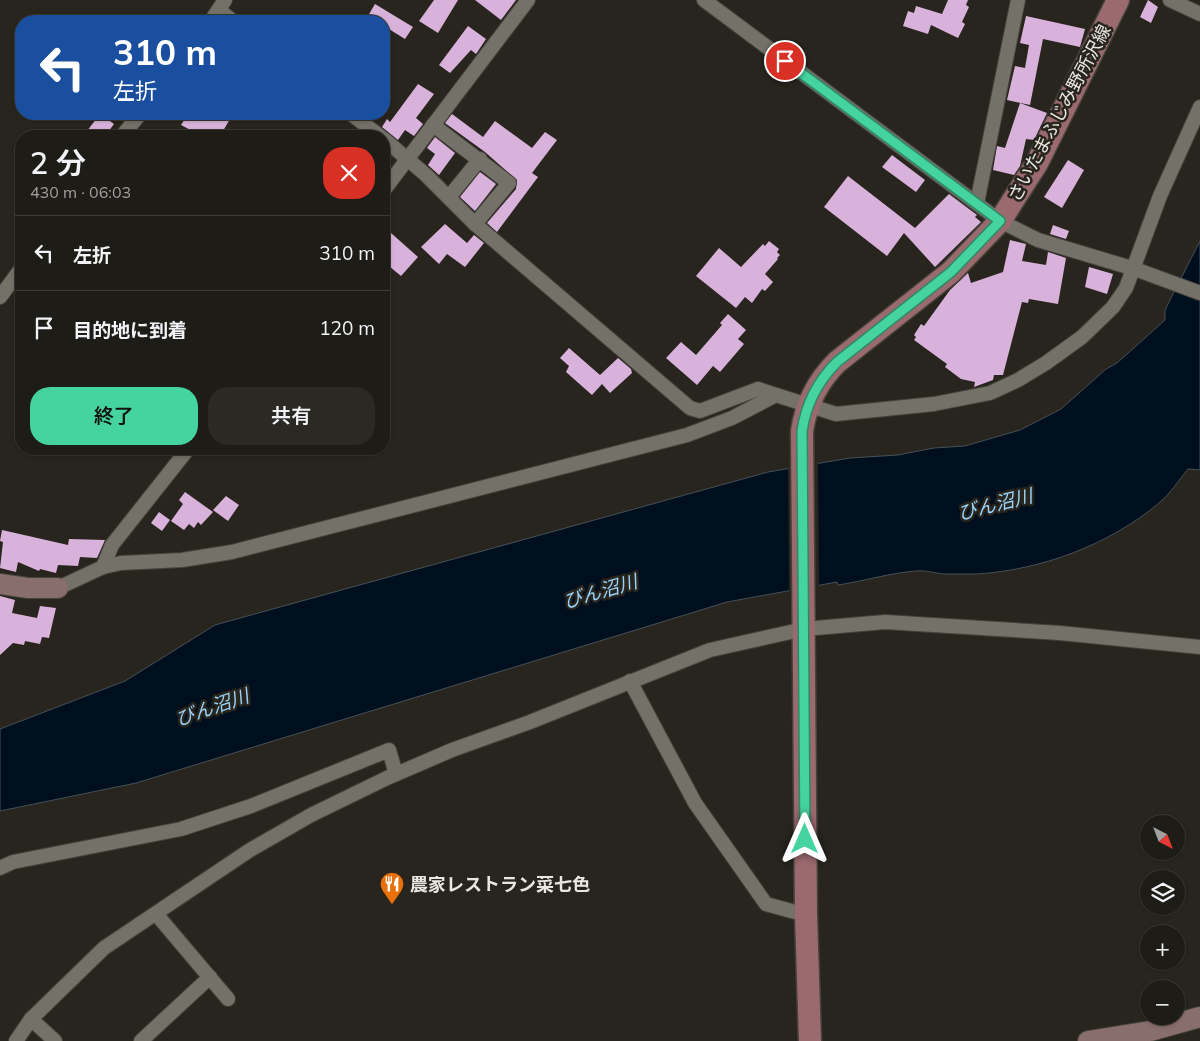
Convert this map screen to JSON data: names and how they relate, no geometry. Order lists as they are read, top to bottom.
{
  "streets": {
    "main road": ["さいたまふじみ野所沢線"]
  },
  "water": ["びん沼川"],
  "places": {
    "restaurant": ["農家レストラン菜七色"]
  },
  "north": "bottom right",
  "page": {
    "turn": ["310 m", "左折"],
    "heading": ["2 分", "430 m · 06:03"],
    "list": [
      {
        "name": "左折",
        "value": "310 m"
      },
      {
        "name": "目的地に到着",
        "value": "120 m"
      }
    ],
    "buttons": ["終了", "共有"],
    "map_buttons": ["+", "−"]
  }
}
